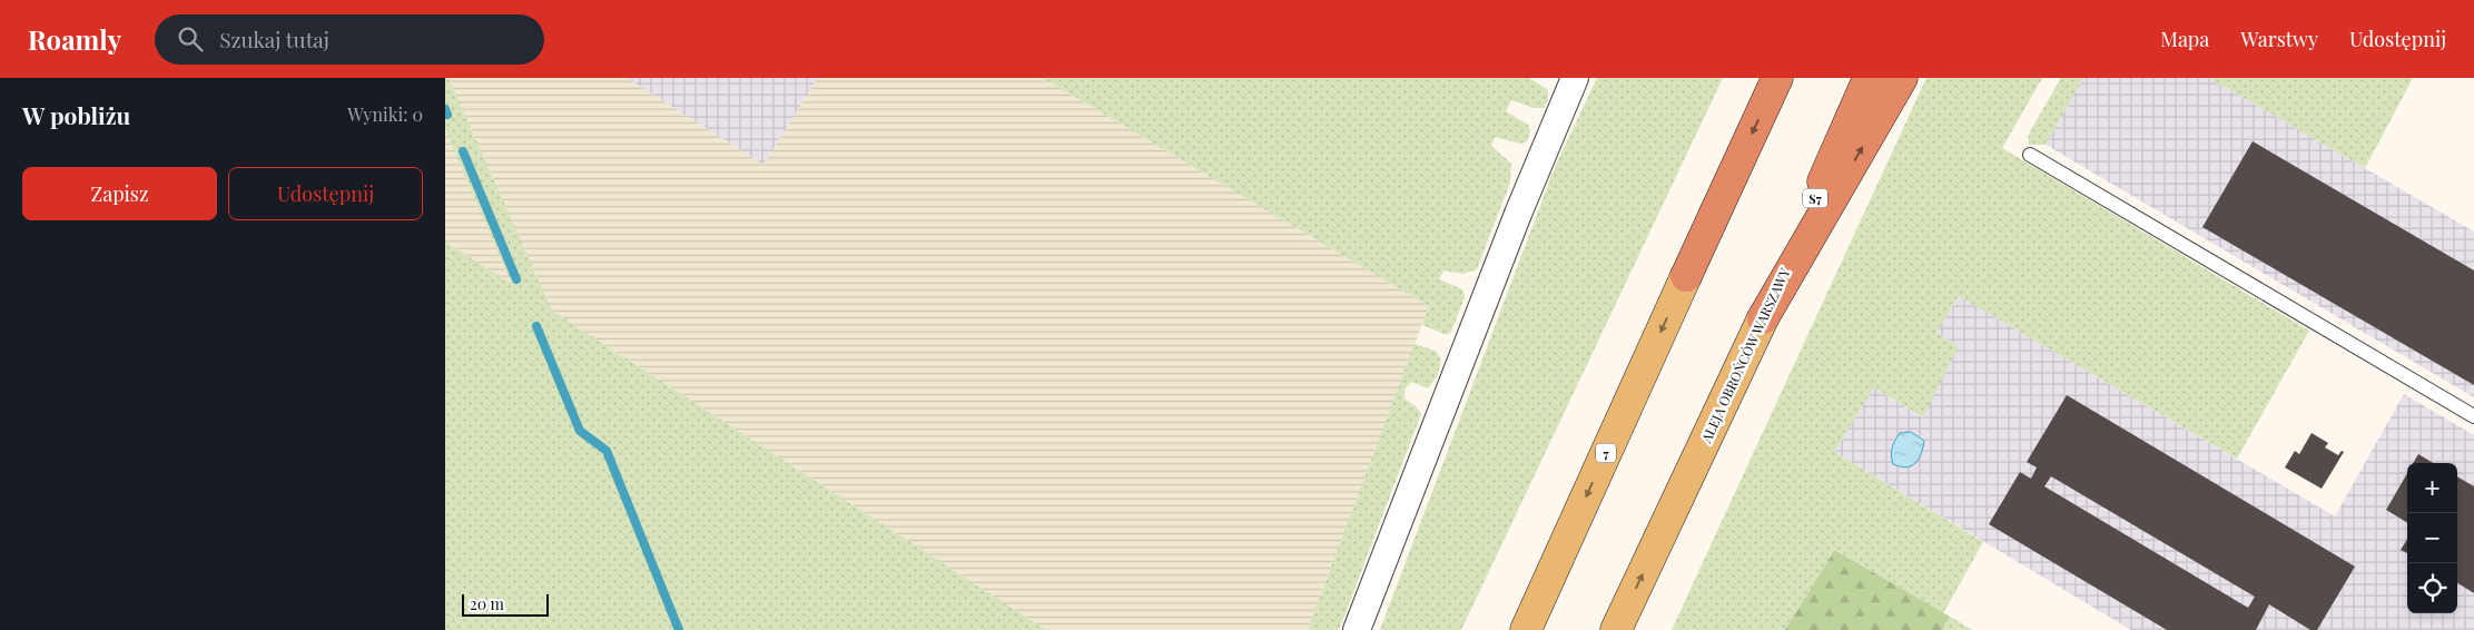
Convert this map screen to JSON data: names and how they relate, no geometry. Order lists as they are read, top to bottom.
{
  "streets": {
    "highway": ["S7", "ALEJA OBROŃCÓW WARSZAWY"],
    "main road": ["7"]
  },
  "one_way": ["ALEJA OBROŃCÓW WARSZAWY"],
  "scale_bar": "20 m",
  "page": {
    "header": "Roamly",
    "search": "Szukaj tutaj",
    "nav": ["Mapa", "Warstwy", "Udostępnij"],
    "heading": ["W pobliżu", "Wyniki: 0"],
    "buttons": ["Zapisz", "Udostępnij"],
    "map_buttons": ["+", "−"],
    "scale": "20 m"
  }
}
